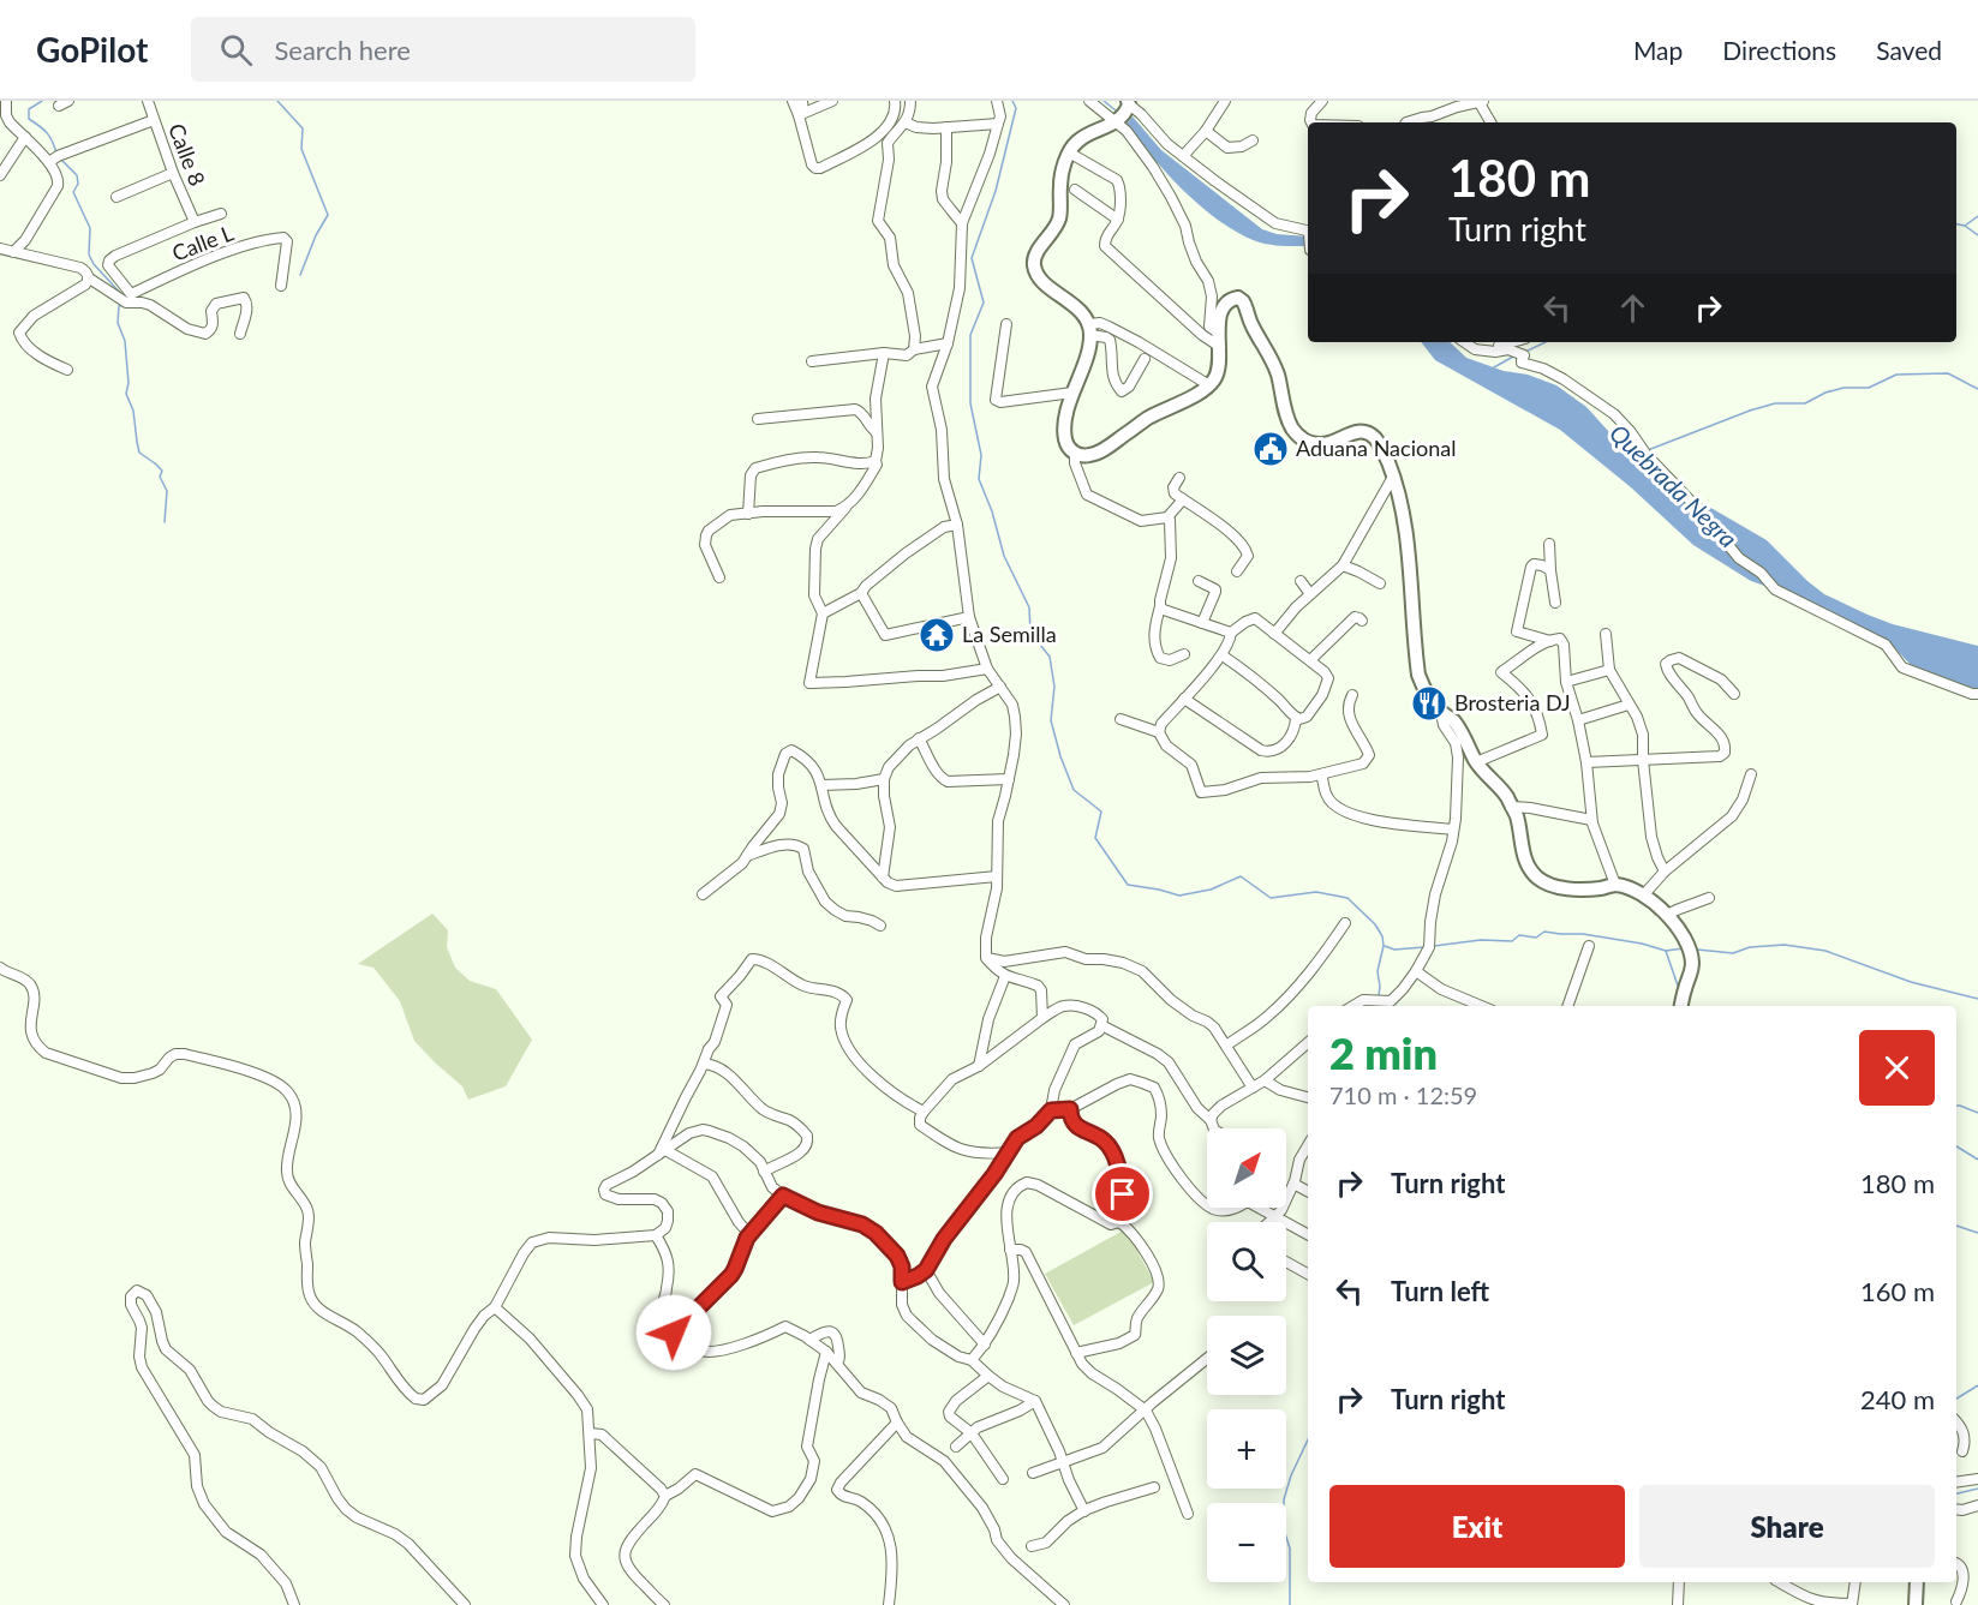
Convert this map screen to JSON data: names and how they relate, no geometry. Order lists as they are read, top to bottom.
{
  "streets": {
    "street": ["Calle 8", "Calle L"]
  },
  "water": ["Quebrada Negra"],
  "places": {
    "public building": ["Aduana Nacional"],
    "temple": ["La Semilla"],
    "restaurant": ["Brosteria DJ"]
  },
  "north": "top right",
  "page": {
    "header": "GoPilot",
    "search": "Search here",
    "nav": ["Map", "Directions", "Saved"],
    "turn": ["180 m", "Turn right"],
    "heading": ["2 min", "710 m · 12:59"],
    "map_buttons": ["+", "−"],
    "list": [
      {
        "name": "Turn right",
        "value": "180 m"
      },
      {
        "name": "Turn left",
        "value": "160 m"
      },
      {
        "name": "Turn right",
        "value": "240 m"
      }
    ],
    "buttons": ["Exit", "Share"]
  }
}
